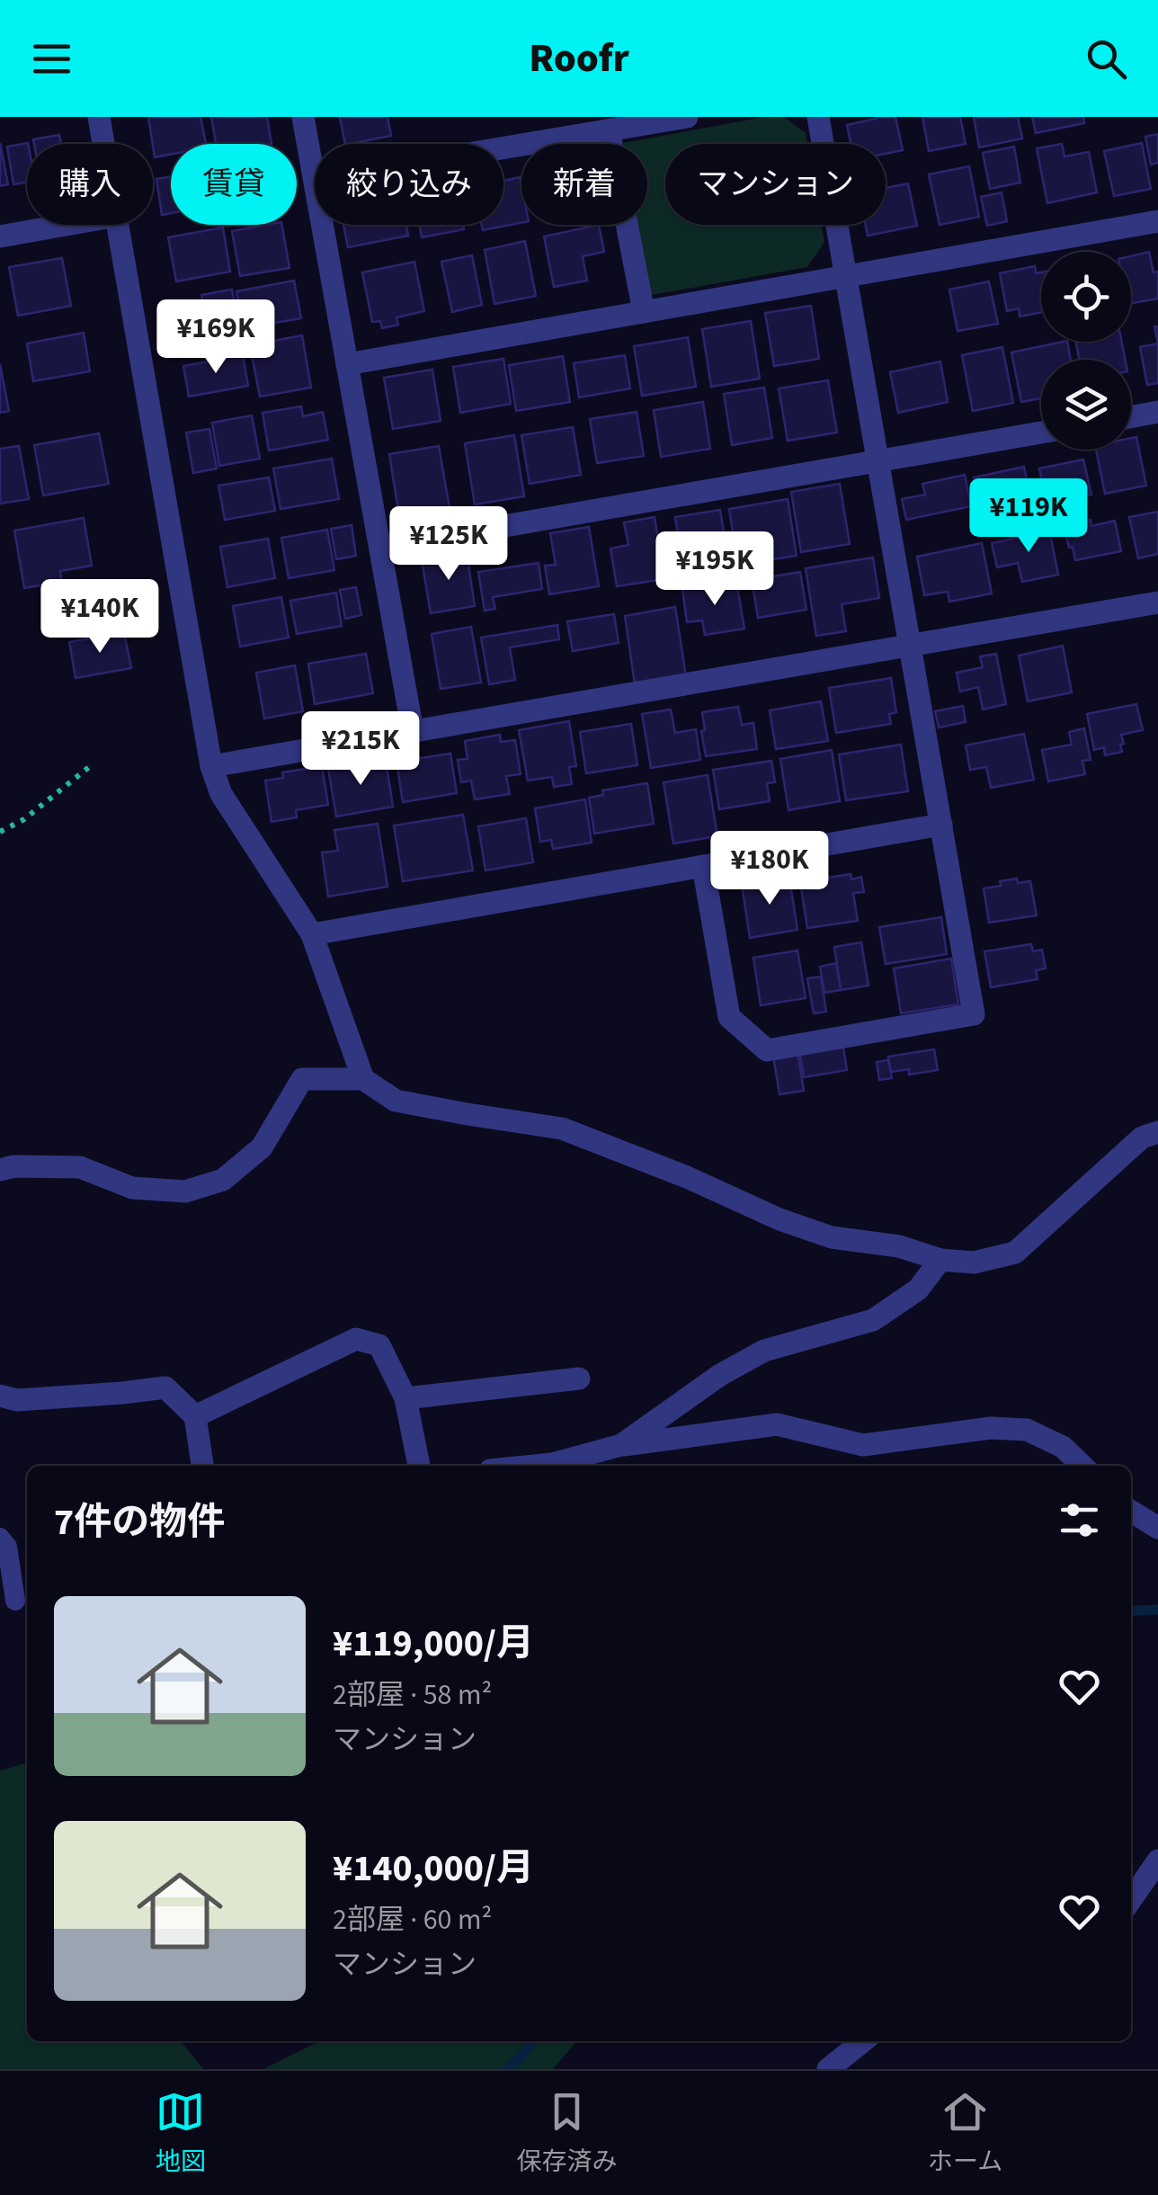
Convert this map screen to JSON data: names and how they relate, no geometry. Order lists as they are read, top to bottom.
{
  "page": {
    "header": "Roofr",
    "chip": [
      "購入",
      "賃貸",
      "絞り込み",
      "新着",
      "マンション"
    ],
    "price": [
      "¥169K",
      "¥119K",
      "¥125K",
      "¥195K",
      "¥140K",
      "¥215K",
      "¥180K"
    ],
    "heading": "7件の物件",
    "list": [
      {
        "name": "¥119,000/月",
        "note": "2部屋 · 58 m² · マンション"
      },
      {
        "name": "¥140,000/月",
        "note": "2部屋 · 60 m² · マンション"
      }
    ],
    "tabs": ["地図", "保存済み", "ホーム"]
  }
}
